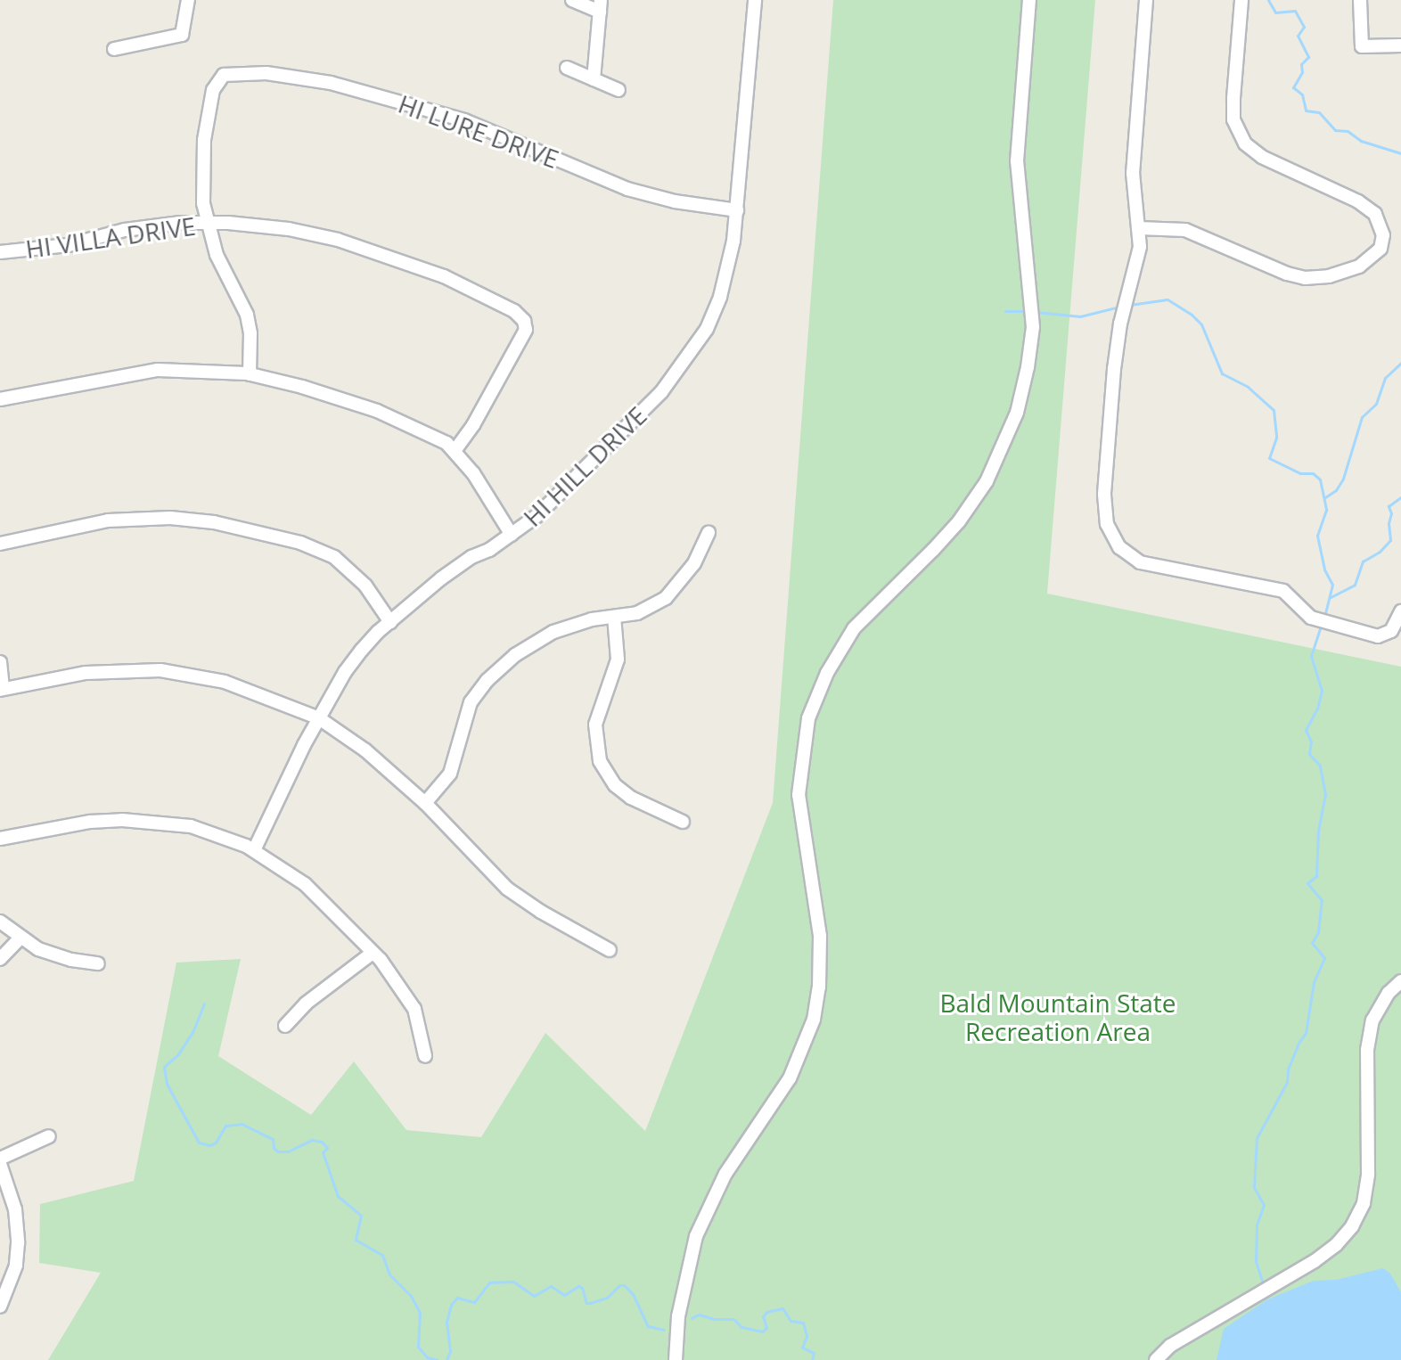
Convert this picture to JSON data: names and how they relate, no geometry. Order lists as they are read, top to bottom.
{
  "streets": {
    "street": ["HI LURE DRIVE", "HI VILLA DRIVE", "HI HILL DRIVE"]
  },
  "crossings": [
    ["HI LURE DRIVE", "HI VILLA DRIVE"],
    ["HI LURE DRIVE", "HI HILL DRIVE"]
  ],
  "parks": ["Bald Mountain State Recreation Area"]
}
